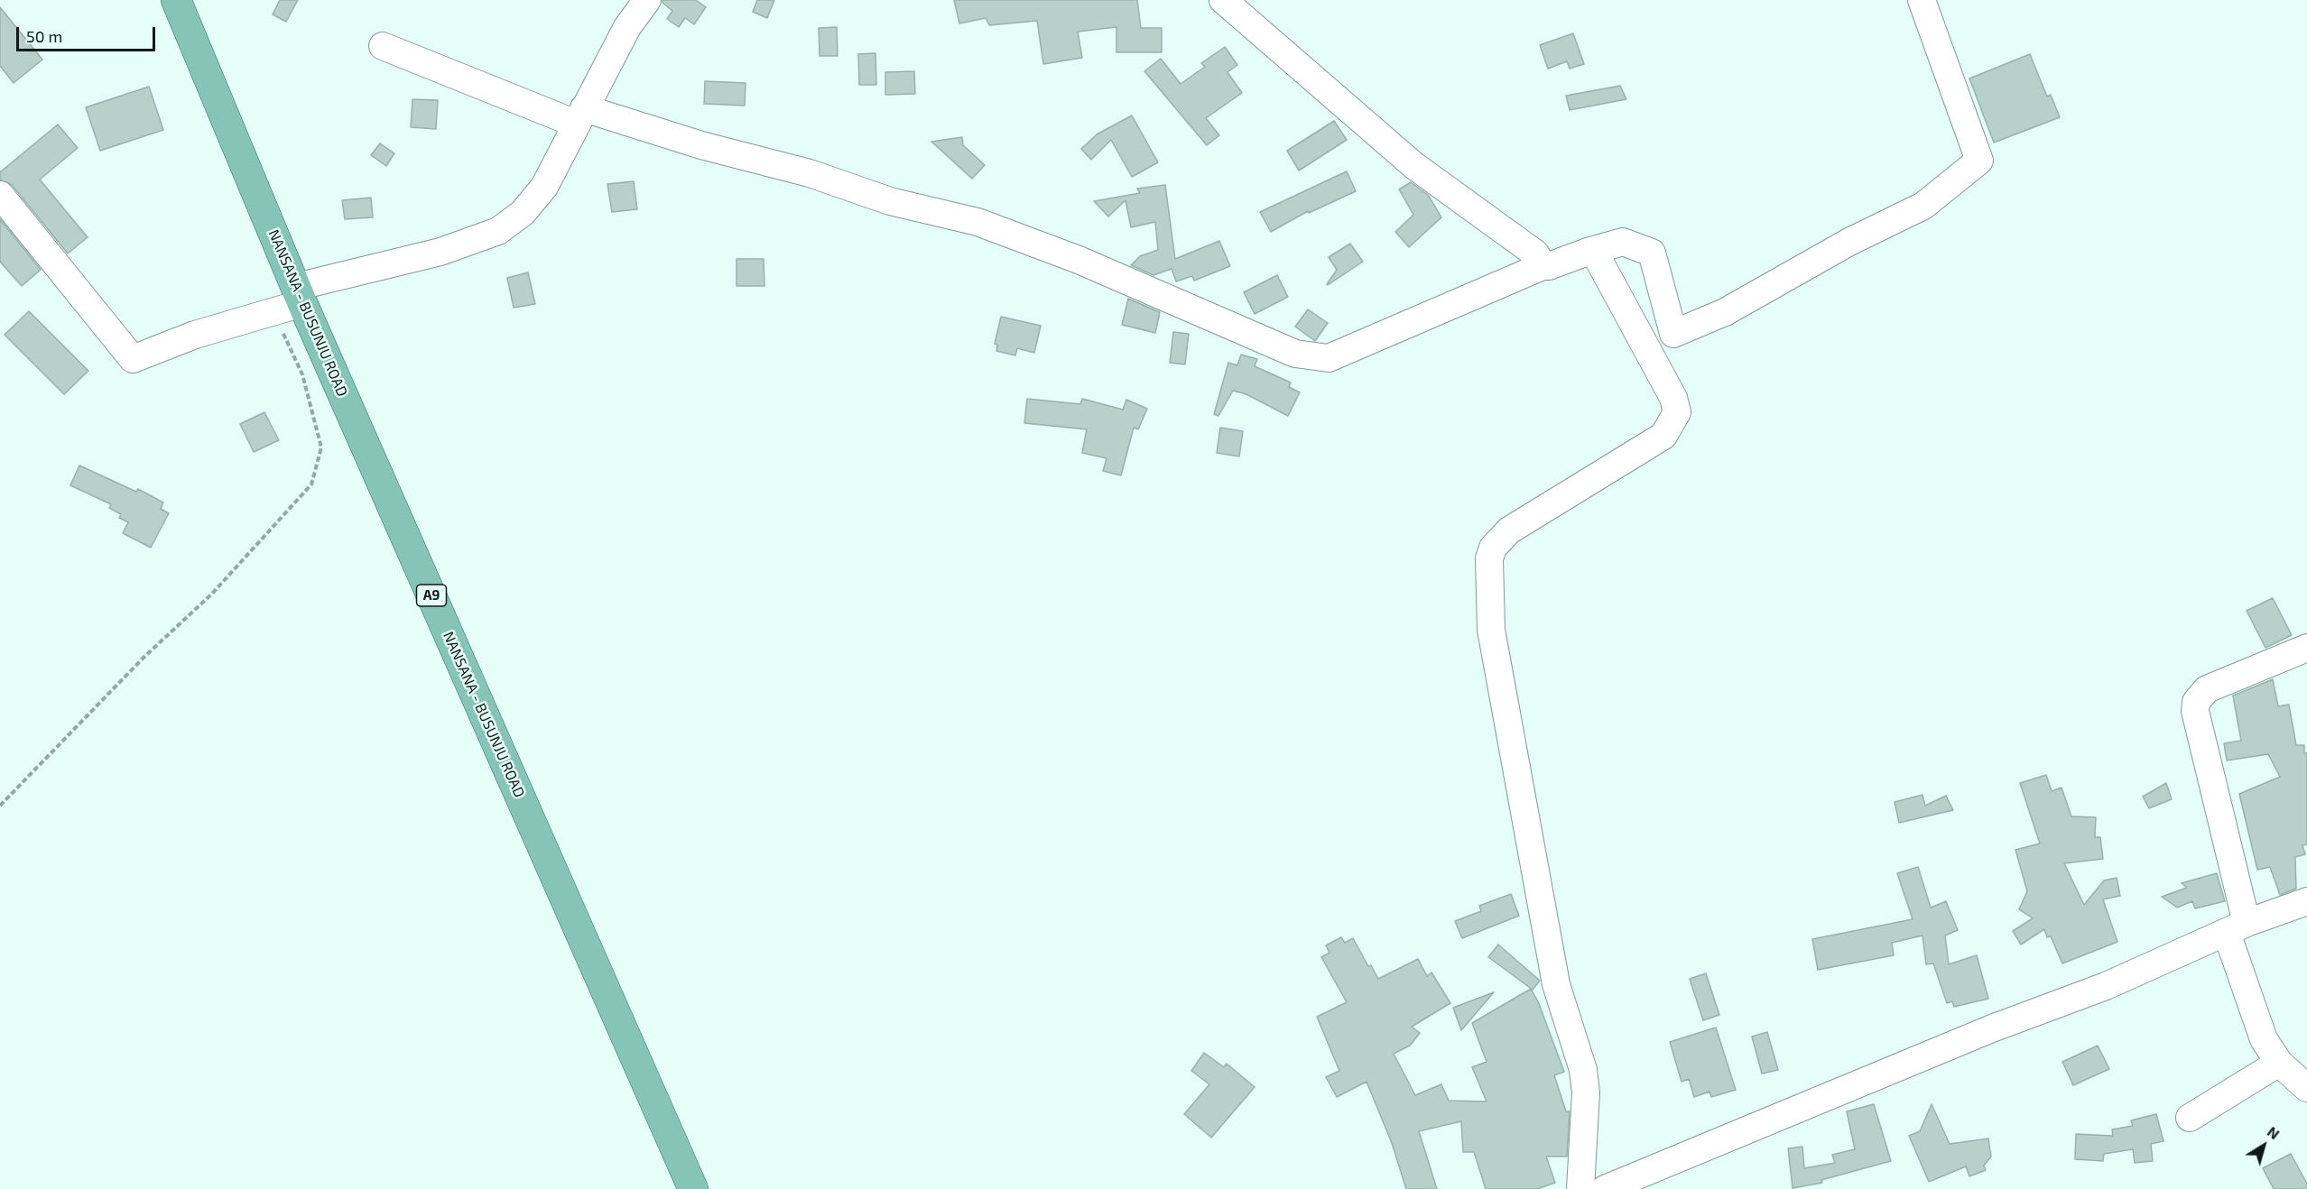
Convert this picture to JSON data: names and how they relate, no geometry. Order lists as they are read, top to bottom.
{
  "streets": {
    "main road": ["NANSANA - BUSUNJU ROAD", "A9"]
  },
  "scale_bar": "50 m",
  "north": "top right"
}
